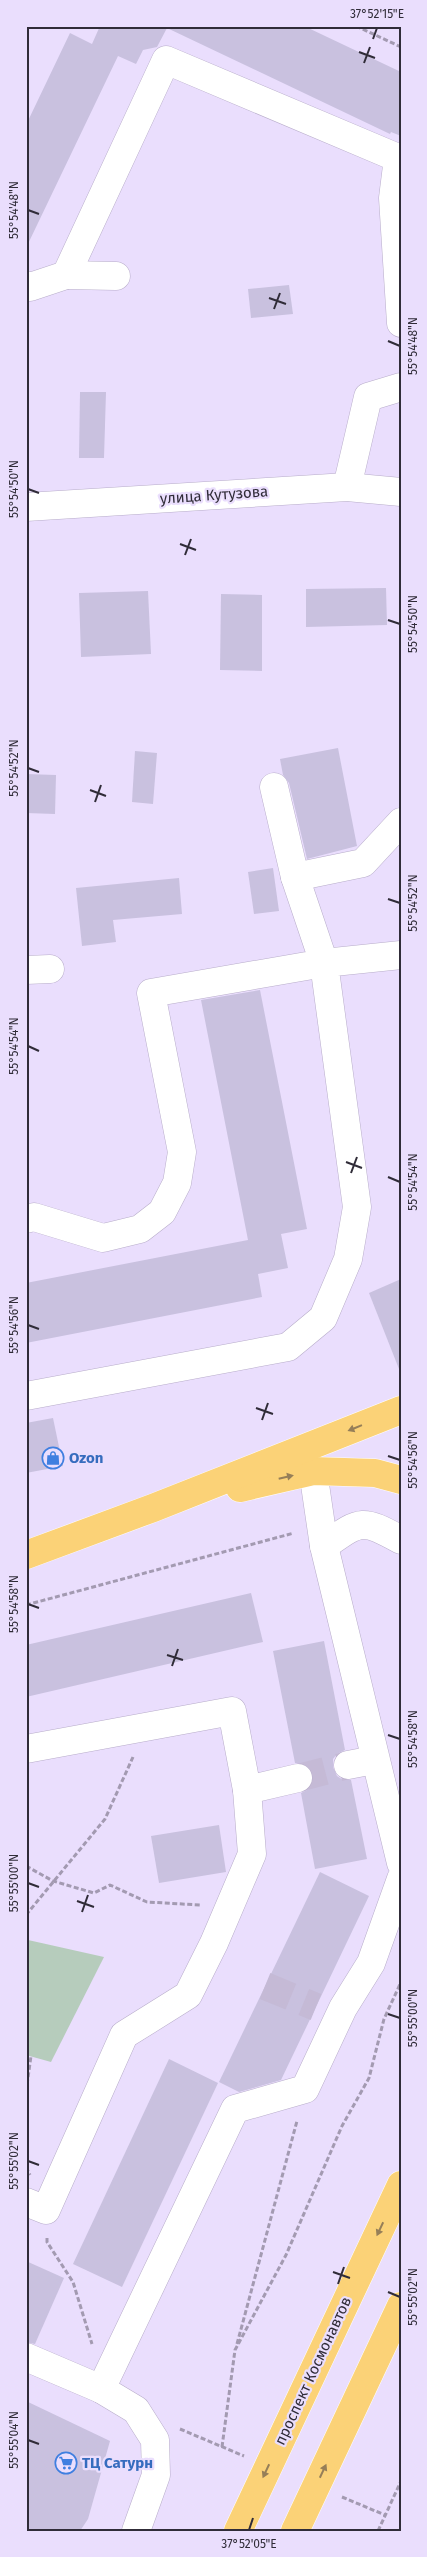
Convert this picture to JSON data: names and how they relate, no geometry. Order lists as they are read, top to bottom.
{
  "streets": {
    "main road": ["проспект Космонавтов"],
    "street": ["улица Кутузова"]
  },
  "places": {
    "shop": ["Ozon"],
    "supermarket": ["ТЦ Сатурн"]
  },
  "coordinates": [
    "37°52'15\"E",
    "55°54'48\"N",
    "55°54'50\"N",
    "55°54'52\"N",
    "55°54'54\"N",
    "55°54'56\"N",
    "55°54'58\"N",
    "55°55'00\"N",
    "55°55'02\"N",
    "55°55'04\"N",
    "37°52'05\"E"
  ]
}
